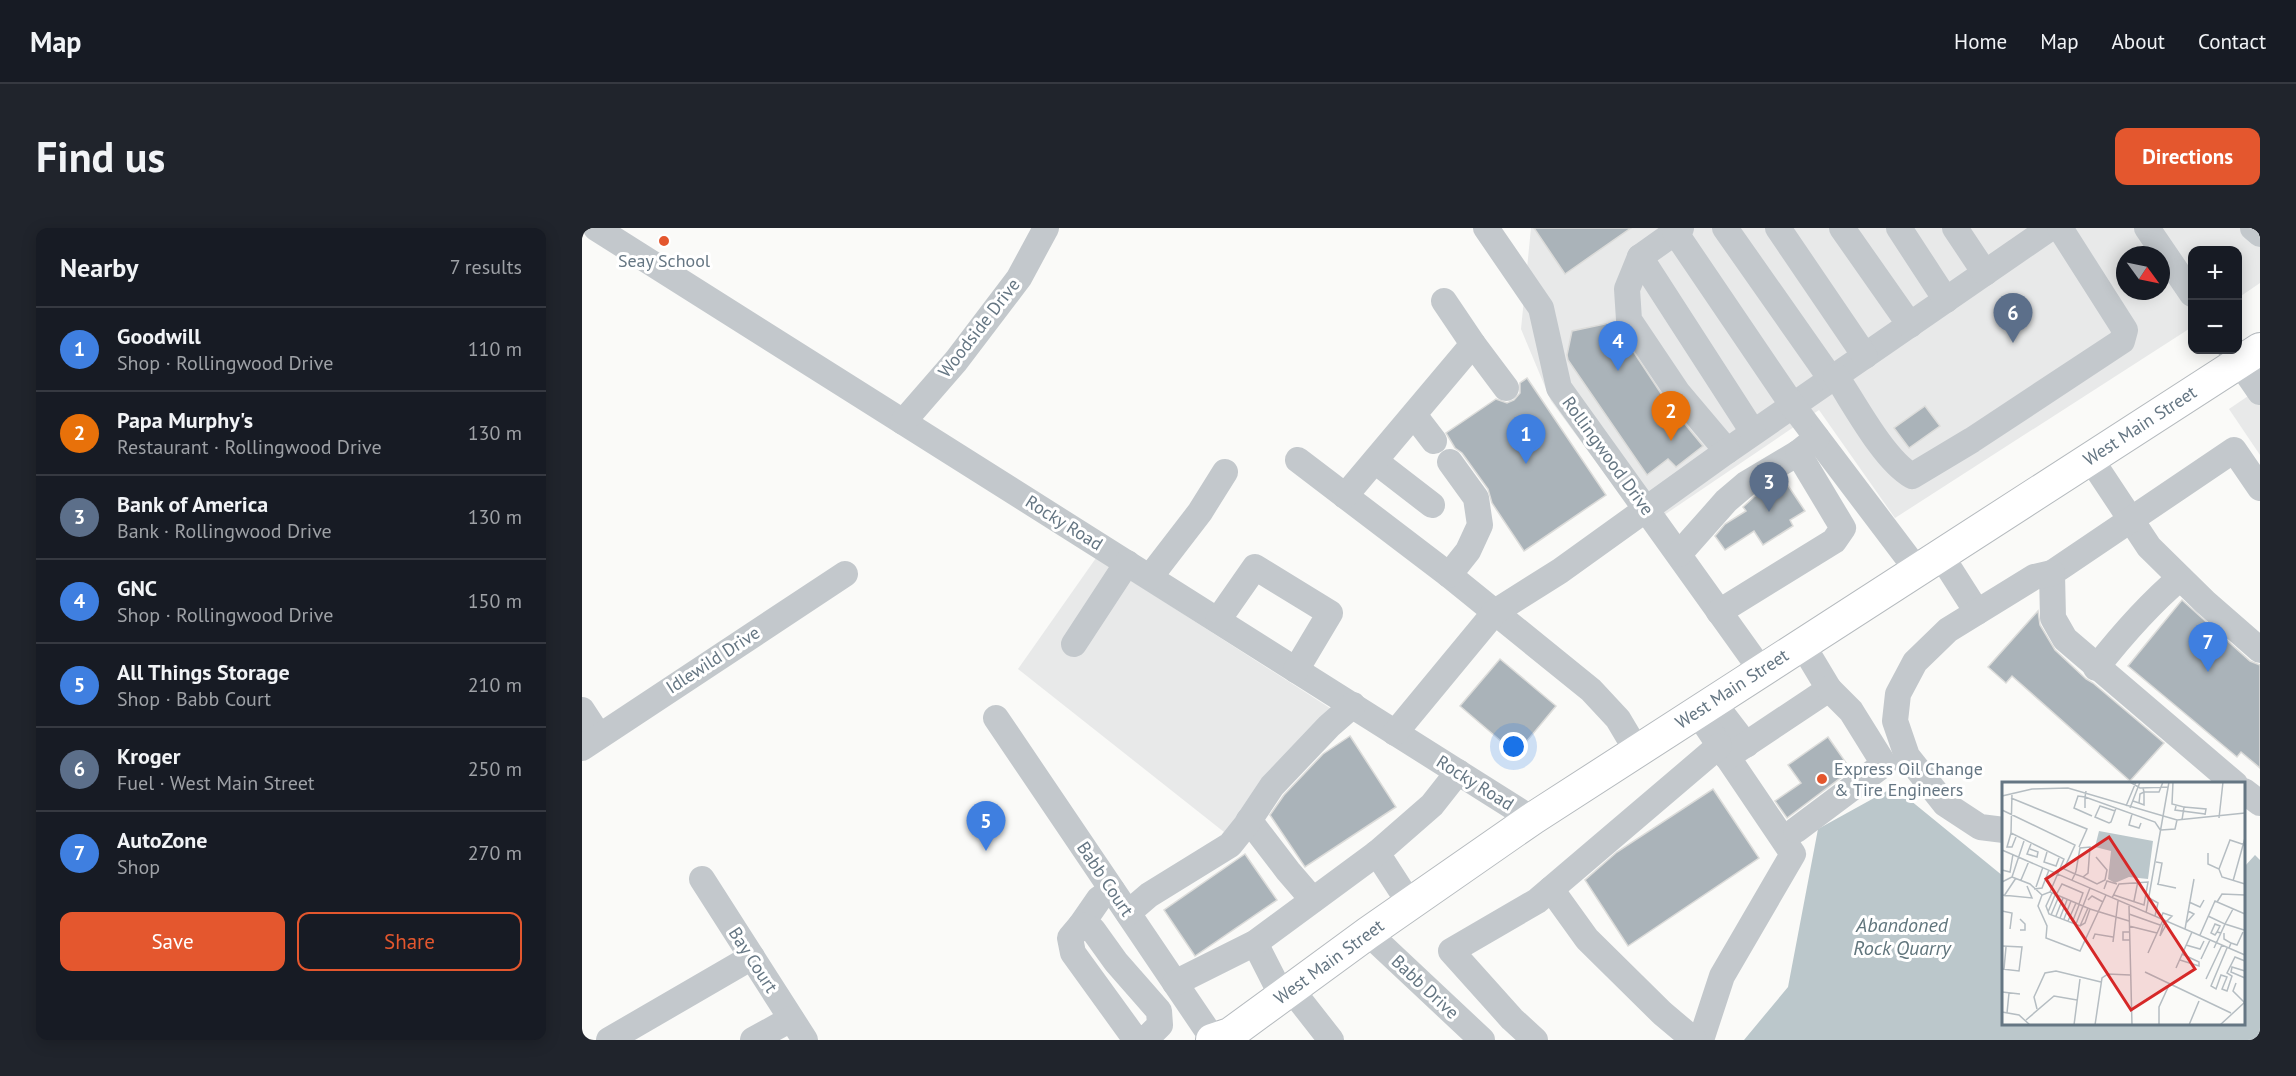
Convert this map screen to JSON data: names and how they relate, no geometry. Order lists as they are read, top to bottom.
{
  "streets": {
    "main road": ["West Main Street"],
    "street": [
      "Woodside Drive",
      "Rollingwood Drive",
      "Rocky Road",
      "Idlewild Drive",
      "Babb Court",
      "Bay Court",
      "Babb Drive"
    ]
  },
  "crossings": [
    ["Woodside Drive", "Rocky Road"],
    ["West Main Street", "Rollingwood Drive"],
    ["West Main Street", "Rocky Road"],
    ["West Main Street", "Babb Court"],
    ["West Main Street", "Babb Drive"]
  ],
  "water": ["Abandoned Rock Quarry"],
  "places": ["Seay School", "Express Oil Change & Tire Engineers"],
  "north": "bottom right",
  "page": {
    "header": "Map",
    "nav": [
      "Home",
      "Map",
      "About",
      "Contact"
    ],
    "buttons": [
      "Directions",
      ["Save", "Share"]
    ],
    "title": "Find us",
    "heading": ["Nearby", "7 results"],
    "map_buttons": ["+", "−"],
    "pins": [
      "6",
      "4",
      "2",
      "1",
      "3",
      "7",
      "5"
    ],
    "list": [
      {
        "mark": "1",
        "name": "Goodwill",
        "note": "Shop · Rollingwood Drive",
        "value": "110 m"
      },
      {
        "mark": "2",
        "name": "Papa Murphy's",
        "note": "Restaurant · Rollingwood Drive",
        "value": "130 m"
      },
      {
        "mark": "3",
        "name": "Bank of America",
        "note": "Bank · Rollingwood Drive",
        "value": "130 m"
      },
      {
        "mark": "4",
        "name": "GNC",
        "note": "Shop · Rollingwood Drive",
        "value": "150 m"
      },
      {
        "mark": "5",
        "name": "All Things Storage",
        "note": "Shop · Babb Court",
        "value": "210 m"
      },
      {
        "mark": "6",
        "name": "Kroger",
        "note": "Fuel · West Main Street",
        "value": "250 m"
      },
      {
        "mark": "7",
        "name": "AutoZone",
        "note": "Shop",
        "value": "270 m"
      }
    ]
  }
}
